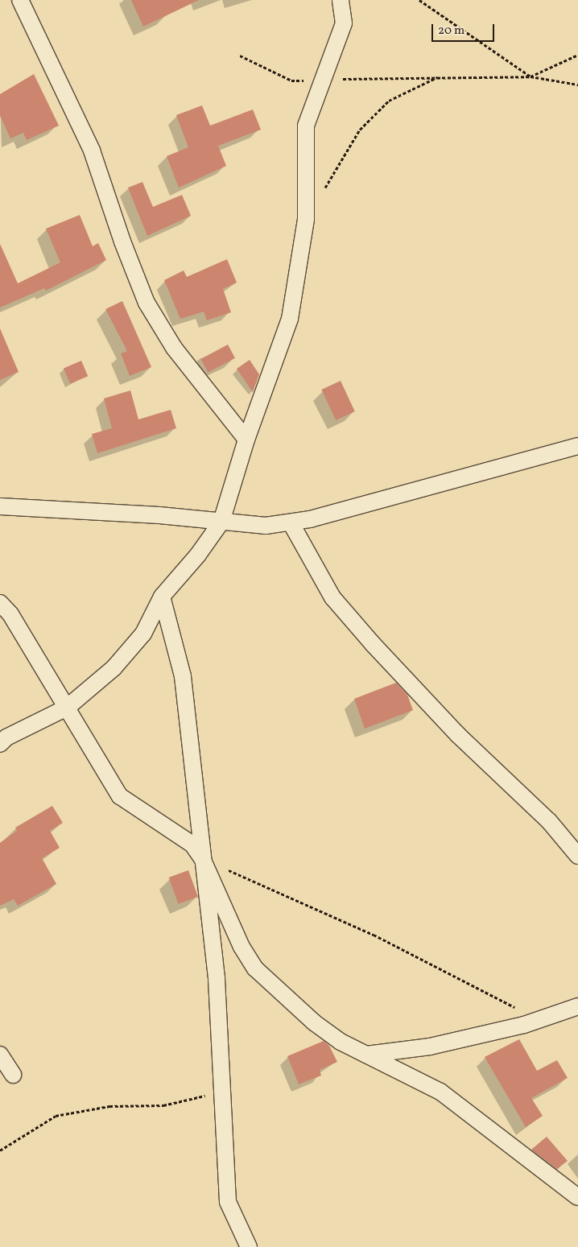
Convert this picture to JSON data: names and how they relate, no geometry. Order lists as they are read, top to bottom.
{
  "scale_bar": "20 m"
}
